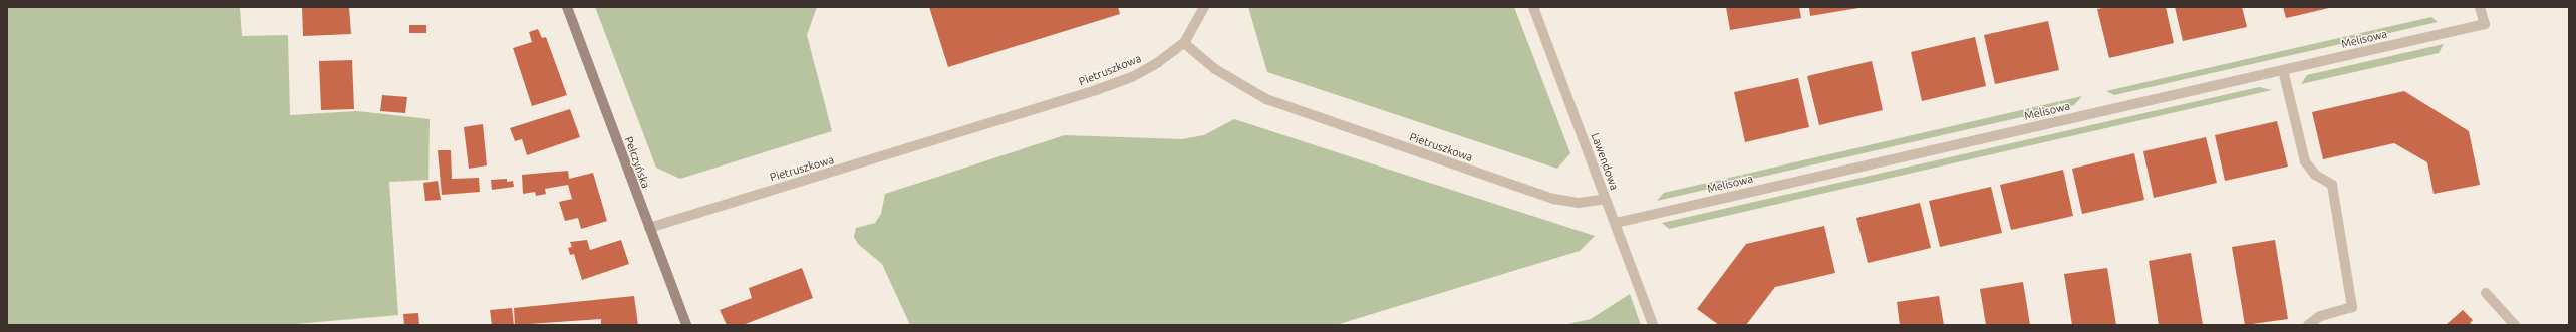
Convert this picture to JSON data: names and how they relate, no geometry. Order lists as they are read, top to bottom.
{
  "streets": {
    "main road": ["Pełczyńska"],
    "street": ["Melisowa", "Pietruszkowa", "Lawendowa"]
  },
  "crossings": [
    ["Melisowa", "Lawendowa"],
    ["Pietruszkowa", "Lawendowa"],
    ["Pietruszkowa", "Pełczyńska"]
  ]
}
